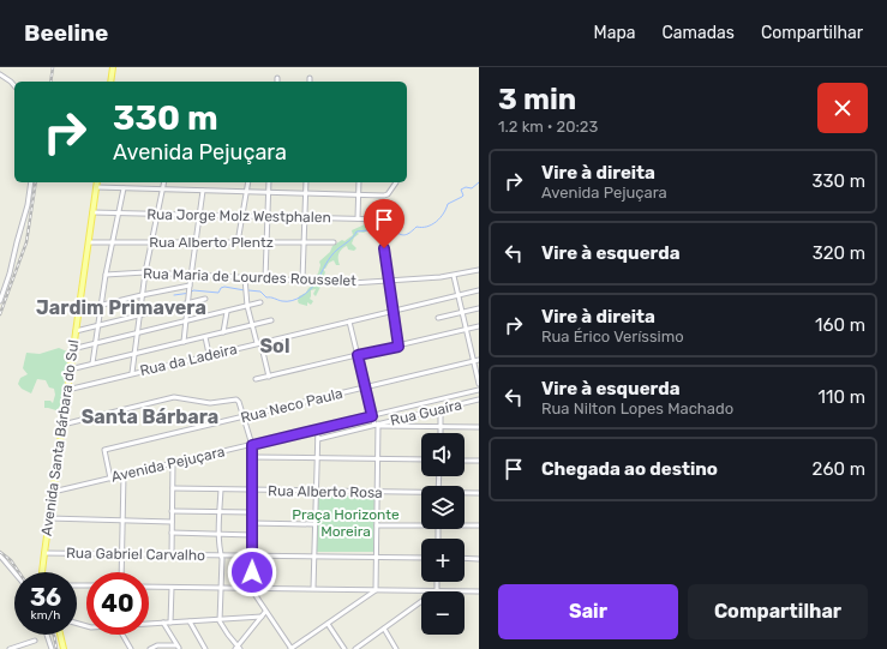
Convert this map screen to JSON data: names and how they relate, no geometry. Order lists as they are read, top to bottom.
{
  "streets": {
    "main road": ["Avenida Santa Bárbara do Sul"],
    "street": [
      "Rua Jorge Molz Westphalen",
      "Rua Alberto Plentz",
      "Rua Maria de Lourdes Rousselet",
      "Rua da Ladeira",
      "Rua Neco Paula",
      "Rua Guaíra",
      "Avenida Pejuçara",
      "Rua Alberto Rosa",
      "Rua Gabriel Carvalho"
    ]
  },
  "crossings": [
    ["Rua Jorge Molz Westphalen", "Avenida Santa Bárbara do Sul"],
    ["Rua Alberto Plentz", "Avenida Santa Bárbara do Sul"],
    ["Rua da Ladeira", "Avenida Santa Bárbara do Sul"],
    ["Rua Neco Paula", "Avenida Pejuçara"],
    ["Avenida Santa Bárbara do Sul", "Avenida Pejuçara"],
    ["Avenida Santa Bárbara do Sul", "Rua Gabriel Carvalho"]
  ],
  "districts": ["Jardim Primavera", "Sol", "Santa Bárbara"],
  "parks": ["Praça Horizonte Moreira"],
  "page": {
    "header": "Beeline",
    "nav": ["Mapa", "Camadas", "Compartilhar"],
    "heading": ["3 min", "1.2 km · 20:23"],
    "turn": ["330 m", "Avenida Pejuçara"],
    "list": [
      {
        "name": "Vire à direita",
        "note": "Avenida Pejuçara",
        "value": "330 m"
      },
      {
        "name": "Vire à esquerda",
        "value": "320 m"
      },
      {
        "name": "Vire à direita",
        "note": "Rua Érico Veríssimo",
        "value": "160 m"
      },
      {
        "name": "Vire à esquerda",
        "note": "Rua Nilton Lopes Machado",
        "value": "110 m"
      },
      {
        "name": "Chegada ao destino",
        "value": "260 m"
      }
    ],
    "map_buttons": ["+", "−"],
    "speed": "36 km/h",
    "limit": "40",
    "buttons": ["Sair", "Compartilhar"]
  }
}
